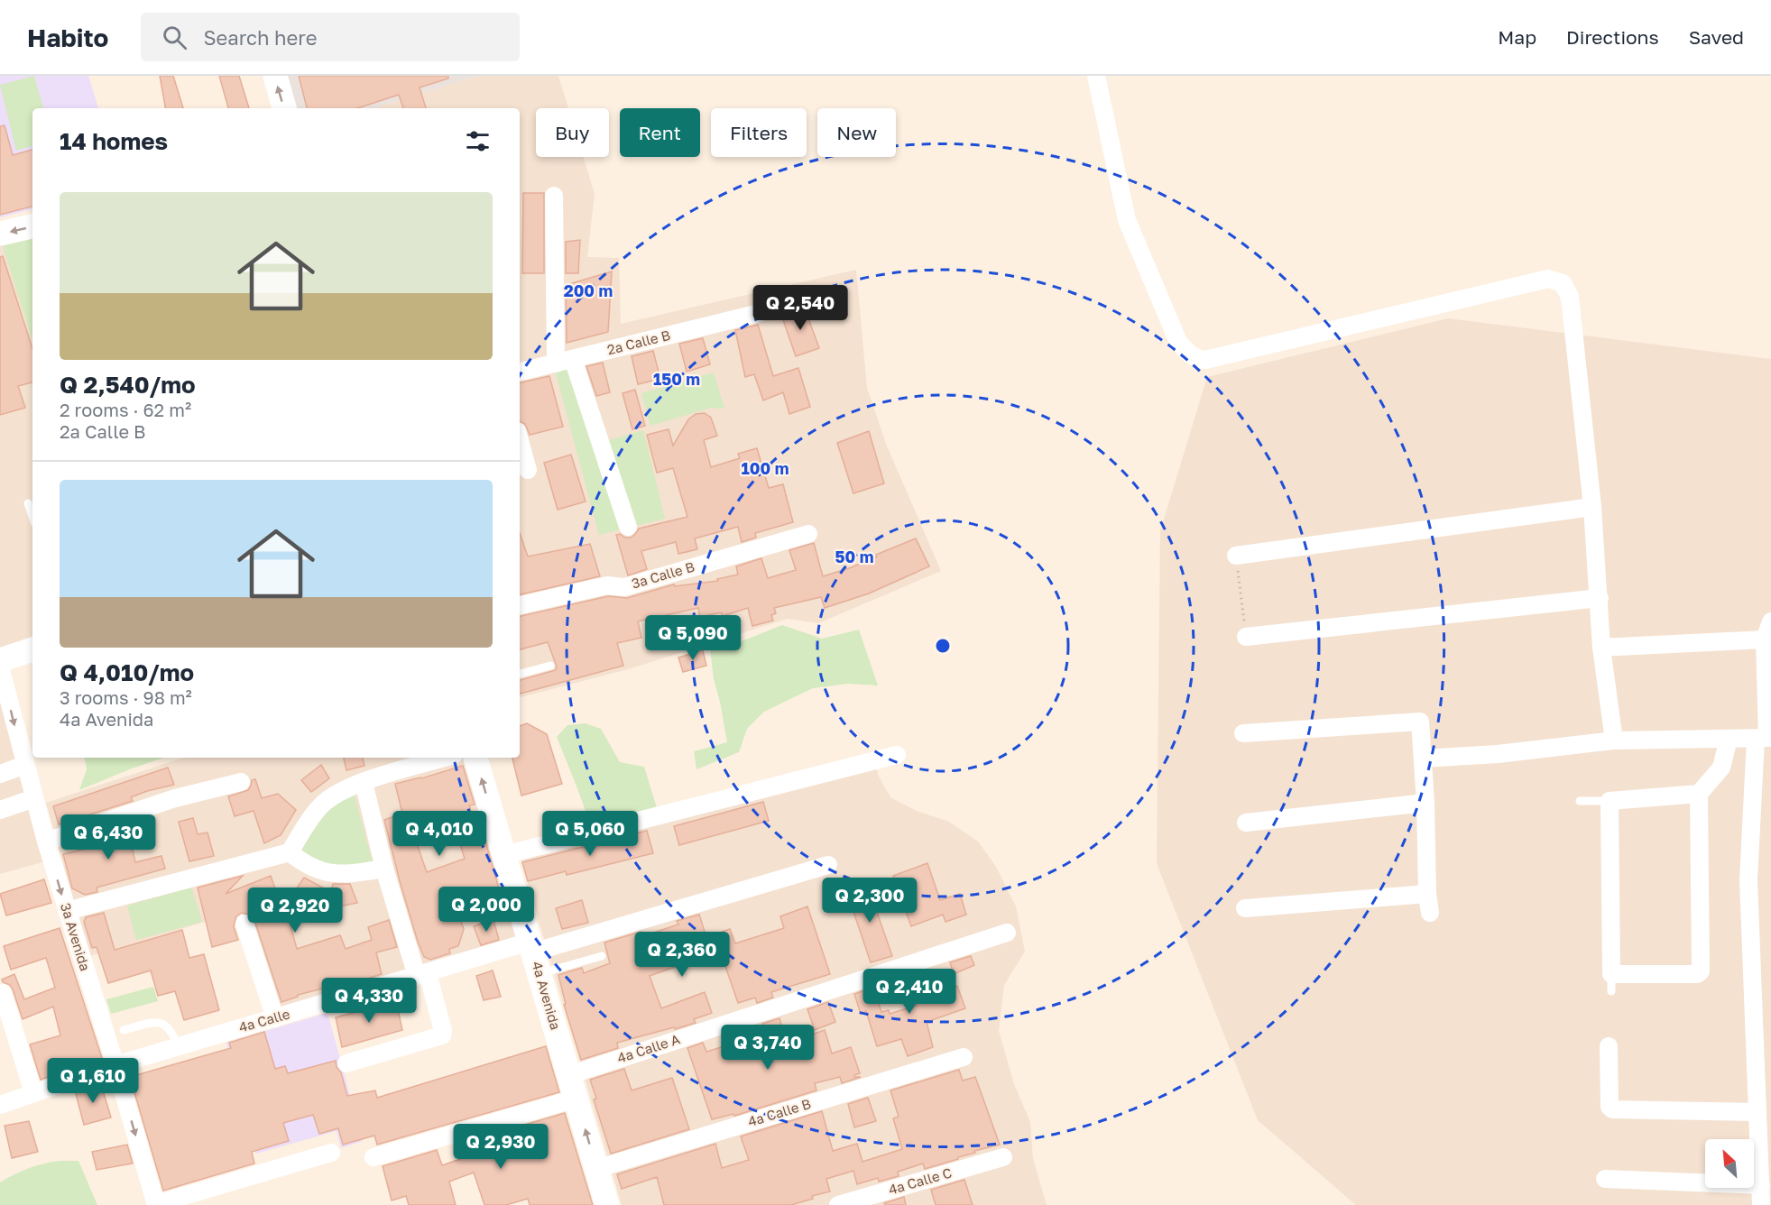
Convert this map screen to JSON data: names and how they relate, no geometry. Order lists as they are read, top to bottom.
{
  "streets": {
    "street": [
      "2a Calle B",
      "3a Calle B",
      "3a Avenida",
      "4a Avenida",
      "4a Calle",
      "4a Calle A",
      "4a Calle B",
      "4a Calle C"
    ]
  },
  "crossings": [
    ["3a Avenida", "4a Calle"],
    ["4a Avenida", "4a Calle"],
    ["4a Avenida", "4a Calle A"],
    ["4a Avenida", "4a Calle B"]
  ],
  "one_way": ["3a Avenida"],
  "north": "top left",
  "page": {
    "header": "Habito",
    "search": "Search here",
    "nav": ["Map", "Directions", "Saved"],
    "chip": [
      "Buy",
      "Rent",
      "Filters",
      "New"
    ],
    "heading": "14 homes",
    "list": [
      {
        "name": "Q 2,540/mo",
        "note": "2 rooms · 62 m² · 2a Calle B"
      },
      {
        "name": "Q 4,010/mo",
        "note": "3 rooms · 98 m² · 4a Avenida"
      }
    ],
    "price": [
      "Q 2,540",
      "Q 5,090",
      "Q 4,010",
      "Q 5,060",
      "Q 6,430",
      "Q 2,300",
      "Q 2,000",
      "Q 2,920",
      "Q 2,360",
      "Q 2,410",
      "Q 4,330",
      "Q 3,740",
      "Q 1,610",
      "Q 2,930"
    ]
  },
  "rings": [
    "200 m",
    "150 m",
    "100 m",
    "50 m"
  ]
}
